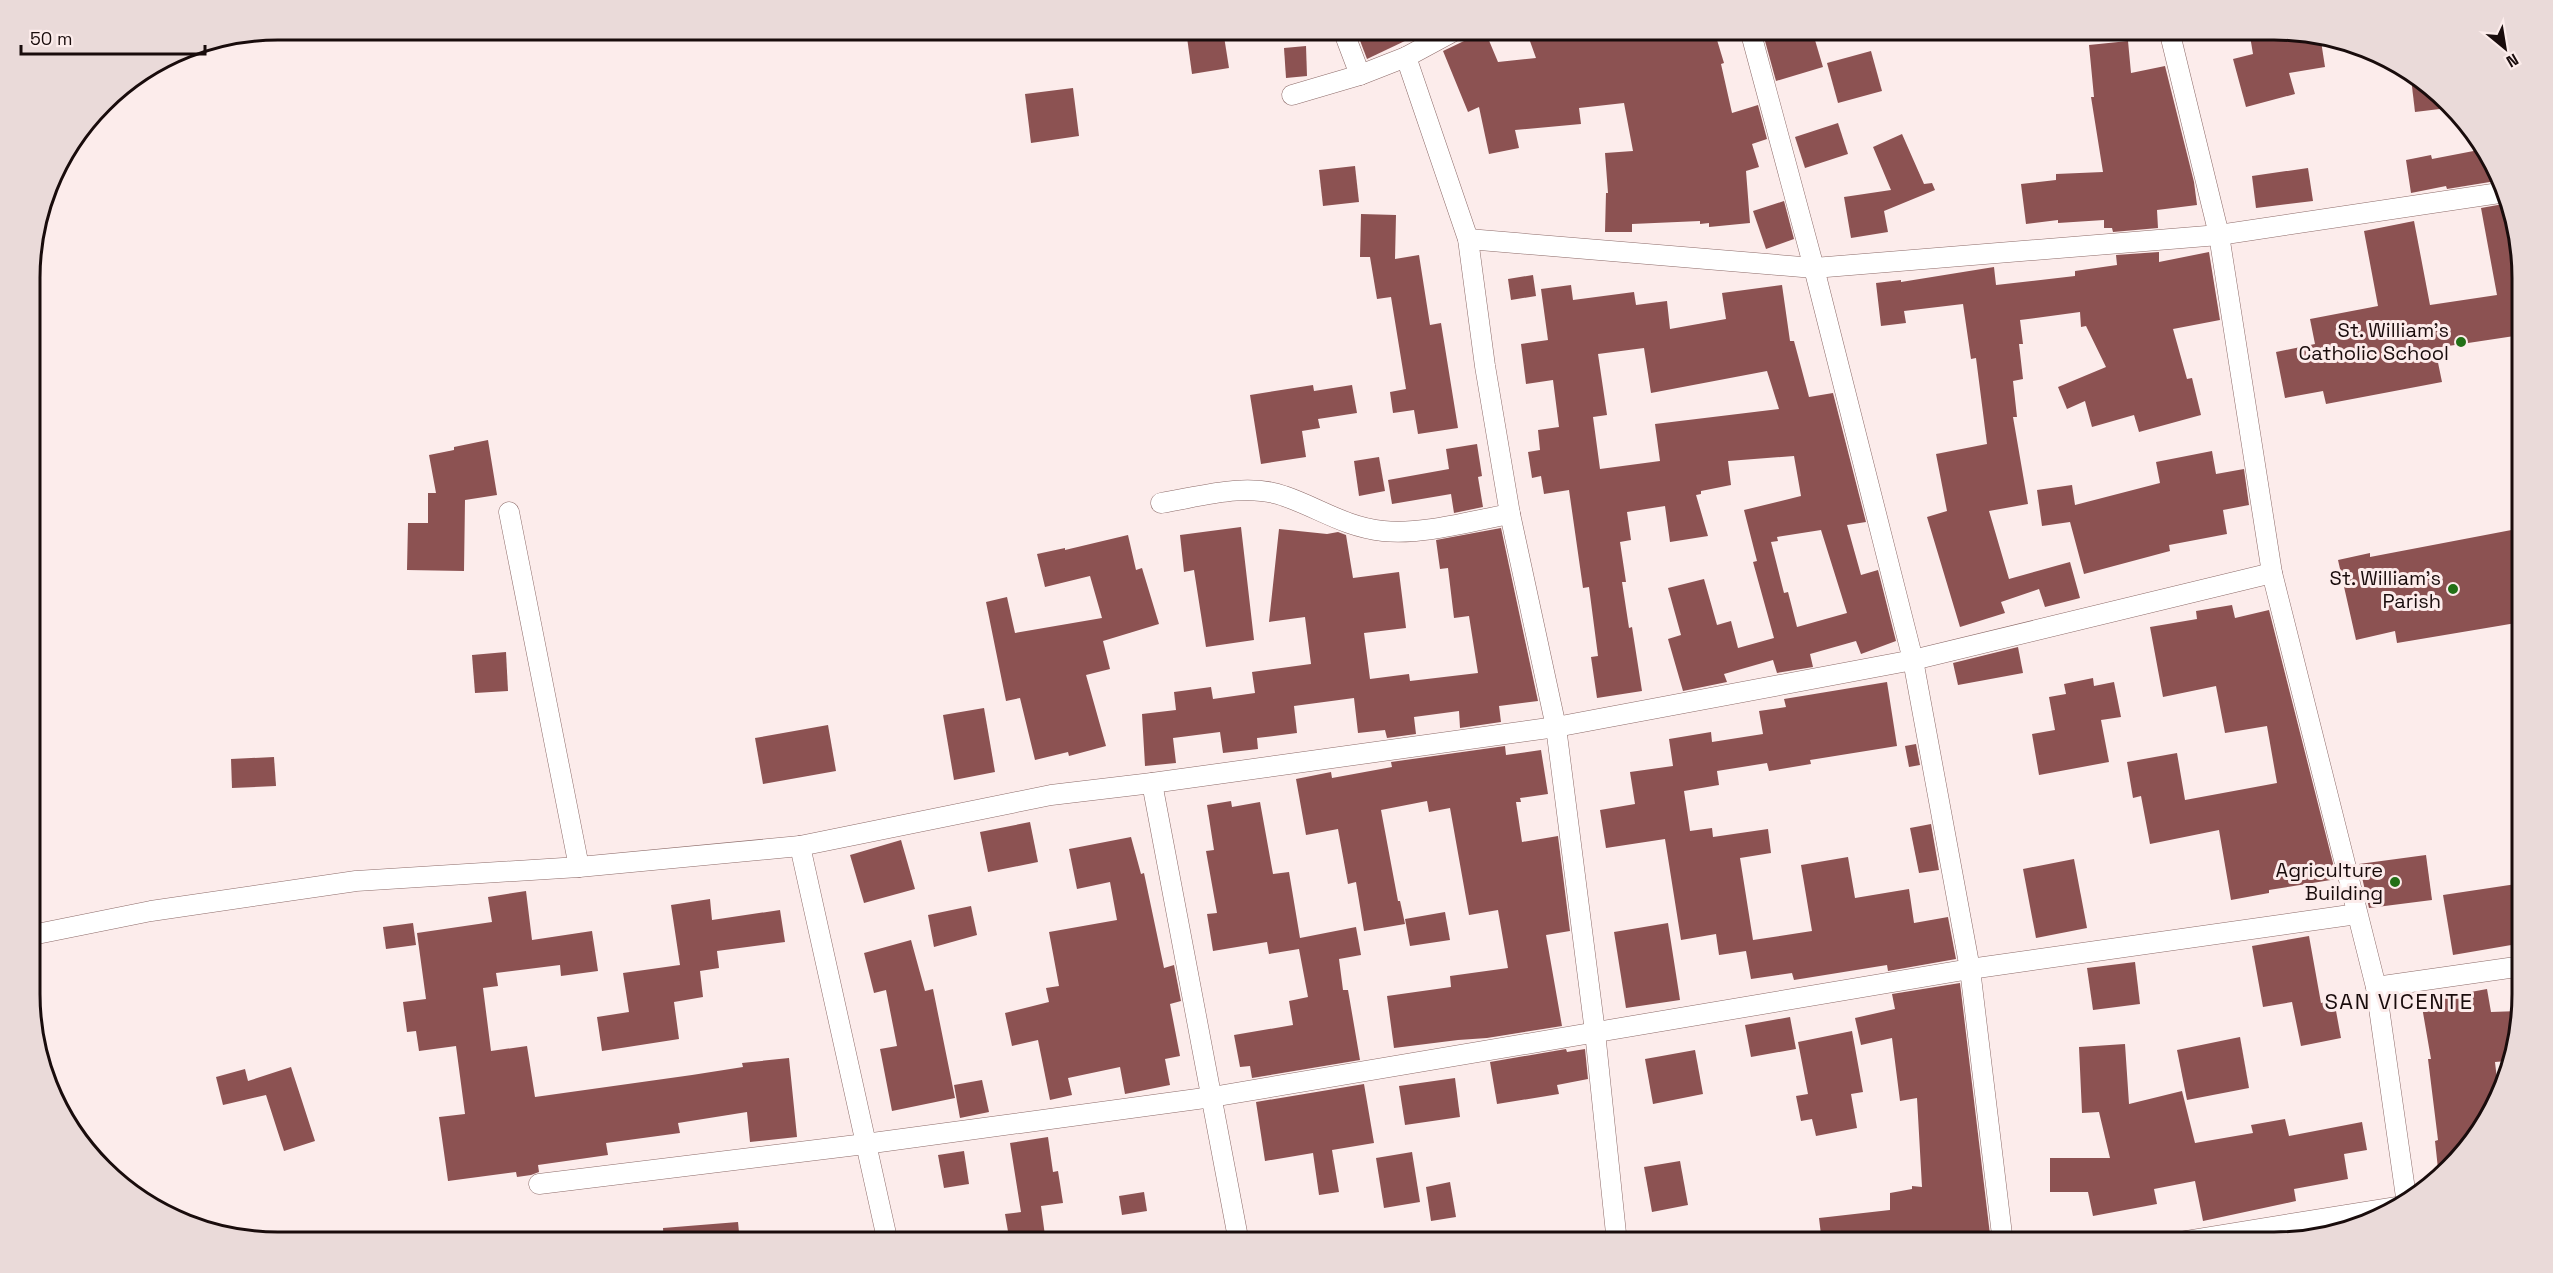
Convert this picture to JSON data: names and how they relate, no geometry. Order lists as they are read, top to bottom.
{
  "districts": ["SAN VICENTE"],
  "places": ["St. William's Catholic School", "St. William's Parish", "Agriculture Building"],
  "scale_bar": "50 m",
  "north": "bottom right"
}
